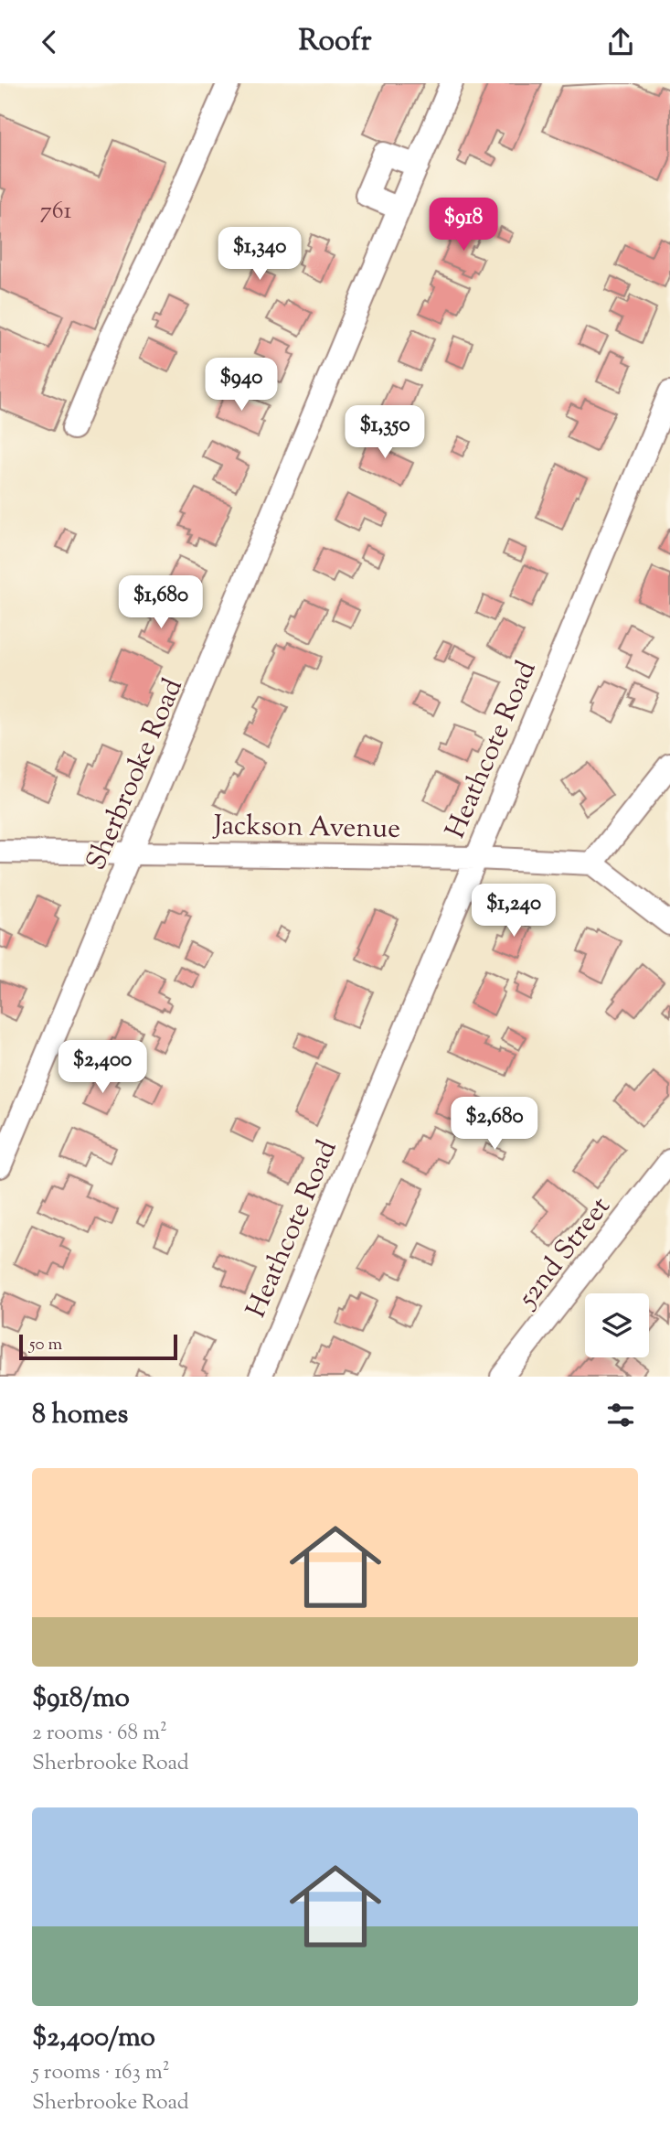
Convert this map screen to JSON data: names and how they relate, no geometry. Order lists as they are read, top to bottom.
{
  "streets": {
    "street": [
      "Heathcote Road",
      "Sherbrooke Road",
      "Jackson Avenue",
      "52nd Street"
    ]
  },
  "crossings": [
    ["Heathcote Road", "Jackson Avenue"],
    ["Sherbrooke Road", "Jackson Avenue"]
  ],
  "house_numbers": ["761"],
  "scale_bar": "50 m",
  "page": {
    "header": "Roofr",
    "price": [
      "$918",
      "$1,340",
      "$940",
      "$1,350",
      "$1,680",
      "$1,240",
      "$2,400",
      "$2,680"
    ],
    "scale": "50 m",
    "heading": "8 homes",
    "list": [
      {
        "name": "$918/mo",
        "note": "2 rooms · 68 m² · Sherbrooke Road"
      },
      {
        "name": "$2,400/mo",
        "note": "5 rooms · 163 m² · Sherbrooke Road"
      }
    ]
  }
}
